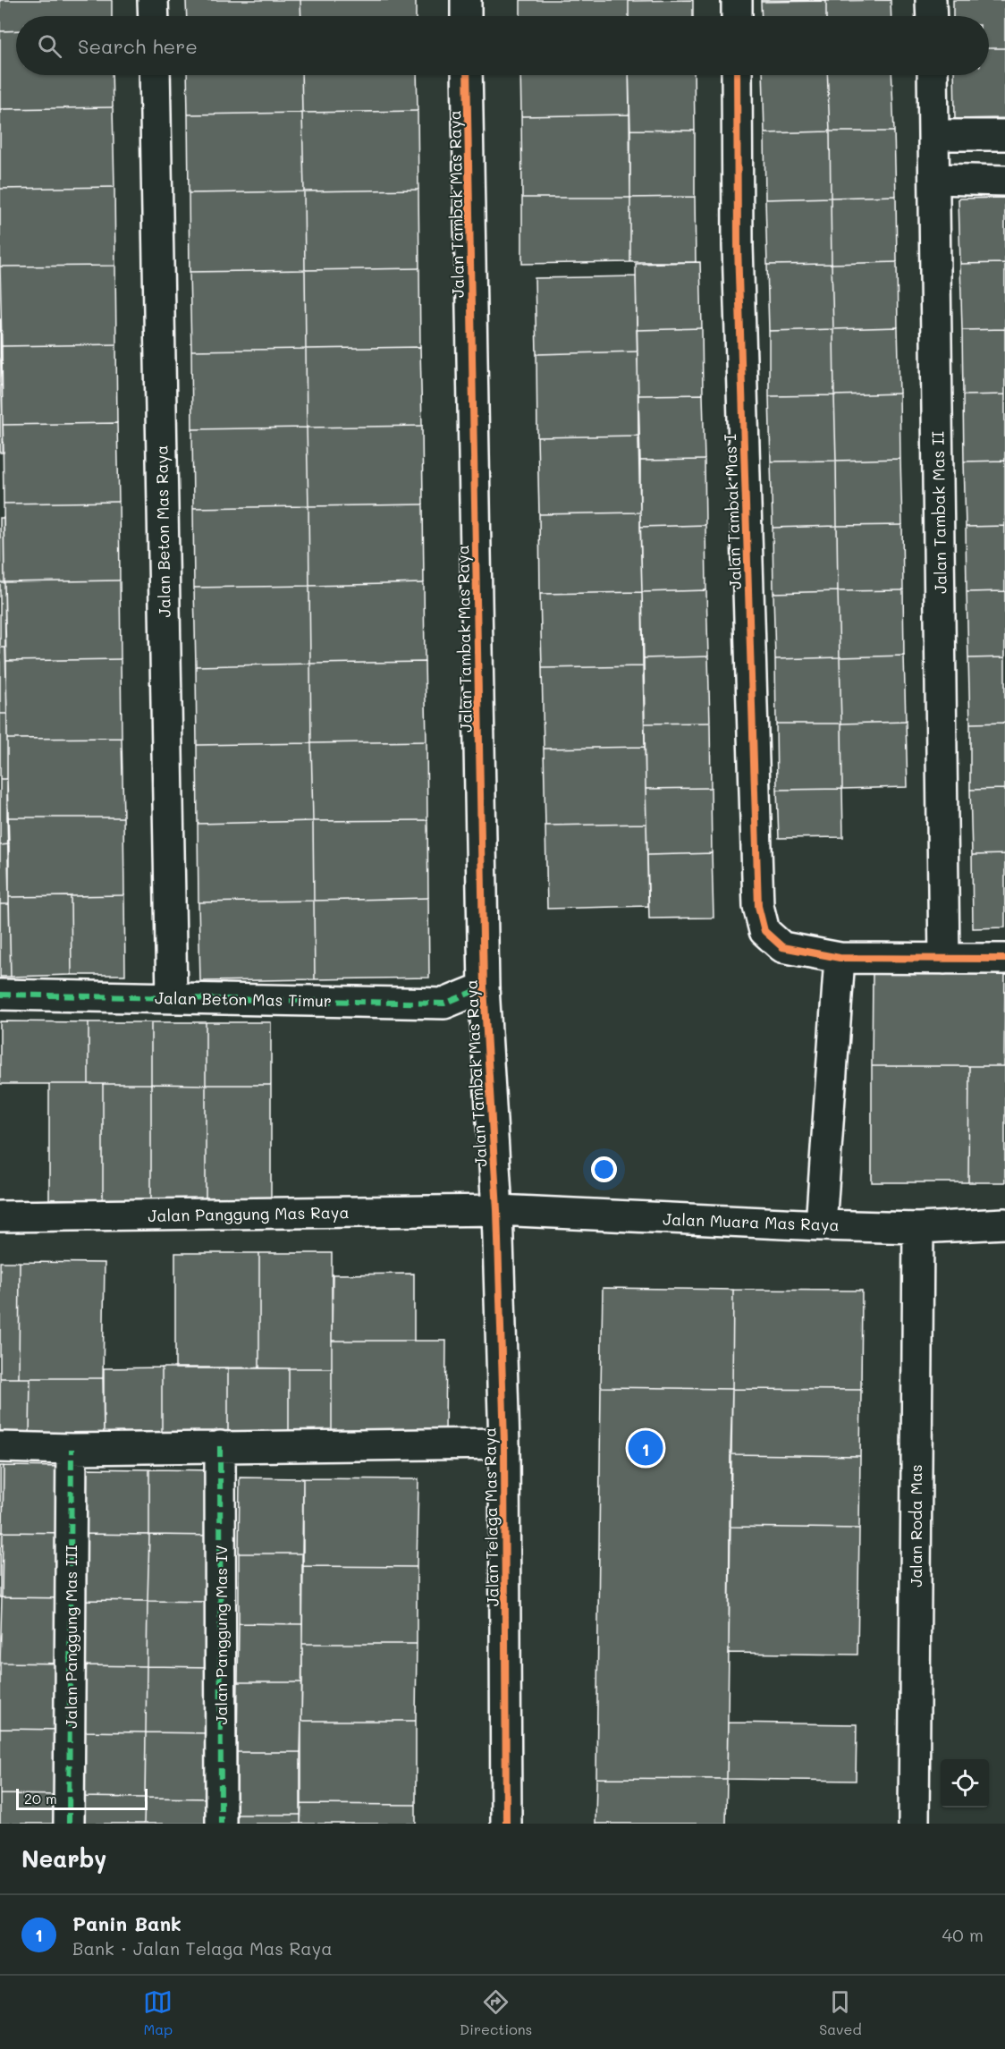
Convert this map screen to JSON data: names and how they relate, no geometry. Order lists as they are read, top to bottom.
{
  "streets": {
    "street": [
      "Jalan Tambak Mas Raya",
      "Jalan Tambak Mas I",
      "Jalan Tambak Mas II",
      "Jalan Beton Mas Raya",
      "Jalan Beton Mas Timur",
      "Jalan Panggung Mas Raya",
      "Jalan Muara Mas Raya",
      "Jalan Telaga Mas Raya",
      "Jalan Roda Mas",
      "Jalan Panggung Mas IV",
      "Jalan Panggung Mas III"
    ]
  },
  "crossings": [
    ["Jalan Tambak Mas Raya", "Jalan Beton Mas Timur"],
    ["Jalan Tambak Mas Raya", "Jalan Panggung Mas Raya"],
    ["Jalan Tambak Mas Raya", "Jalan Muara Mas Raya"],
    ["Jalan Tambak Mas Raya", "Jalan Telaga Mas Raya"],
    ["Jalan Beton Mas Raya", "Jalan Beton Mas Timur"],
    ["Jalan Panggung Mas Raya", "Jalan Muara Mas Raya"],
    ["Jalan Panggung Mas Raya", "Jalan Telaga Mas Raya"],
    ["Jalan Muara Mas Raya", "Jalan Telaga Mas Raya"],
    ["Jalan Muara Mas Raya", "Jalan Roda Mas"]
  ],
  "scale_bar": "20 m",
  "page": {
    "search": "Search here",
    "pins": "1",
    "scale": "20 m",
    "heading": "Nearby",
    "list": [
      {
        "mark": "1",
        "name": "Panin Bank",
        "note": "Bank · Jalan Telaga Mas Raya",
        "value": "40 m"
      }
    ],
    "nav": ["Map", "Directions", "Saved"]
  }
}
